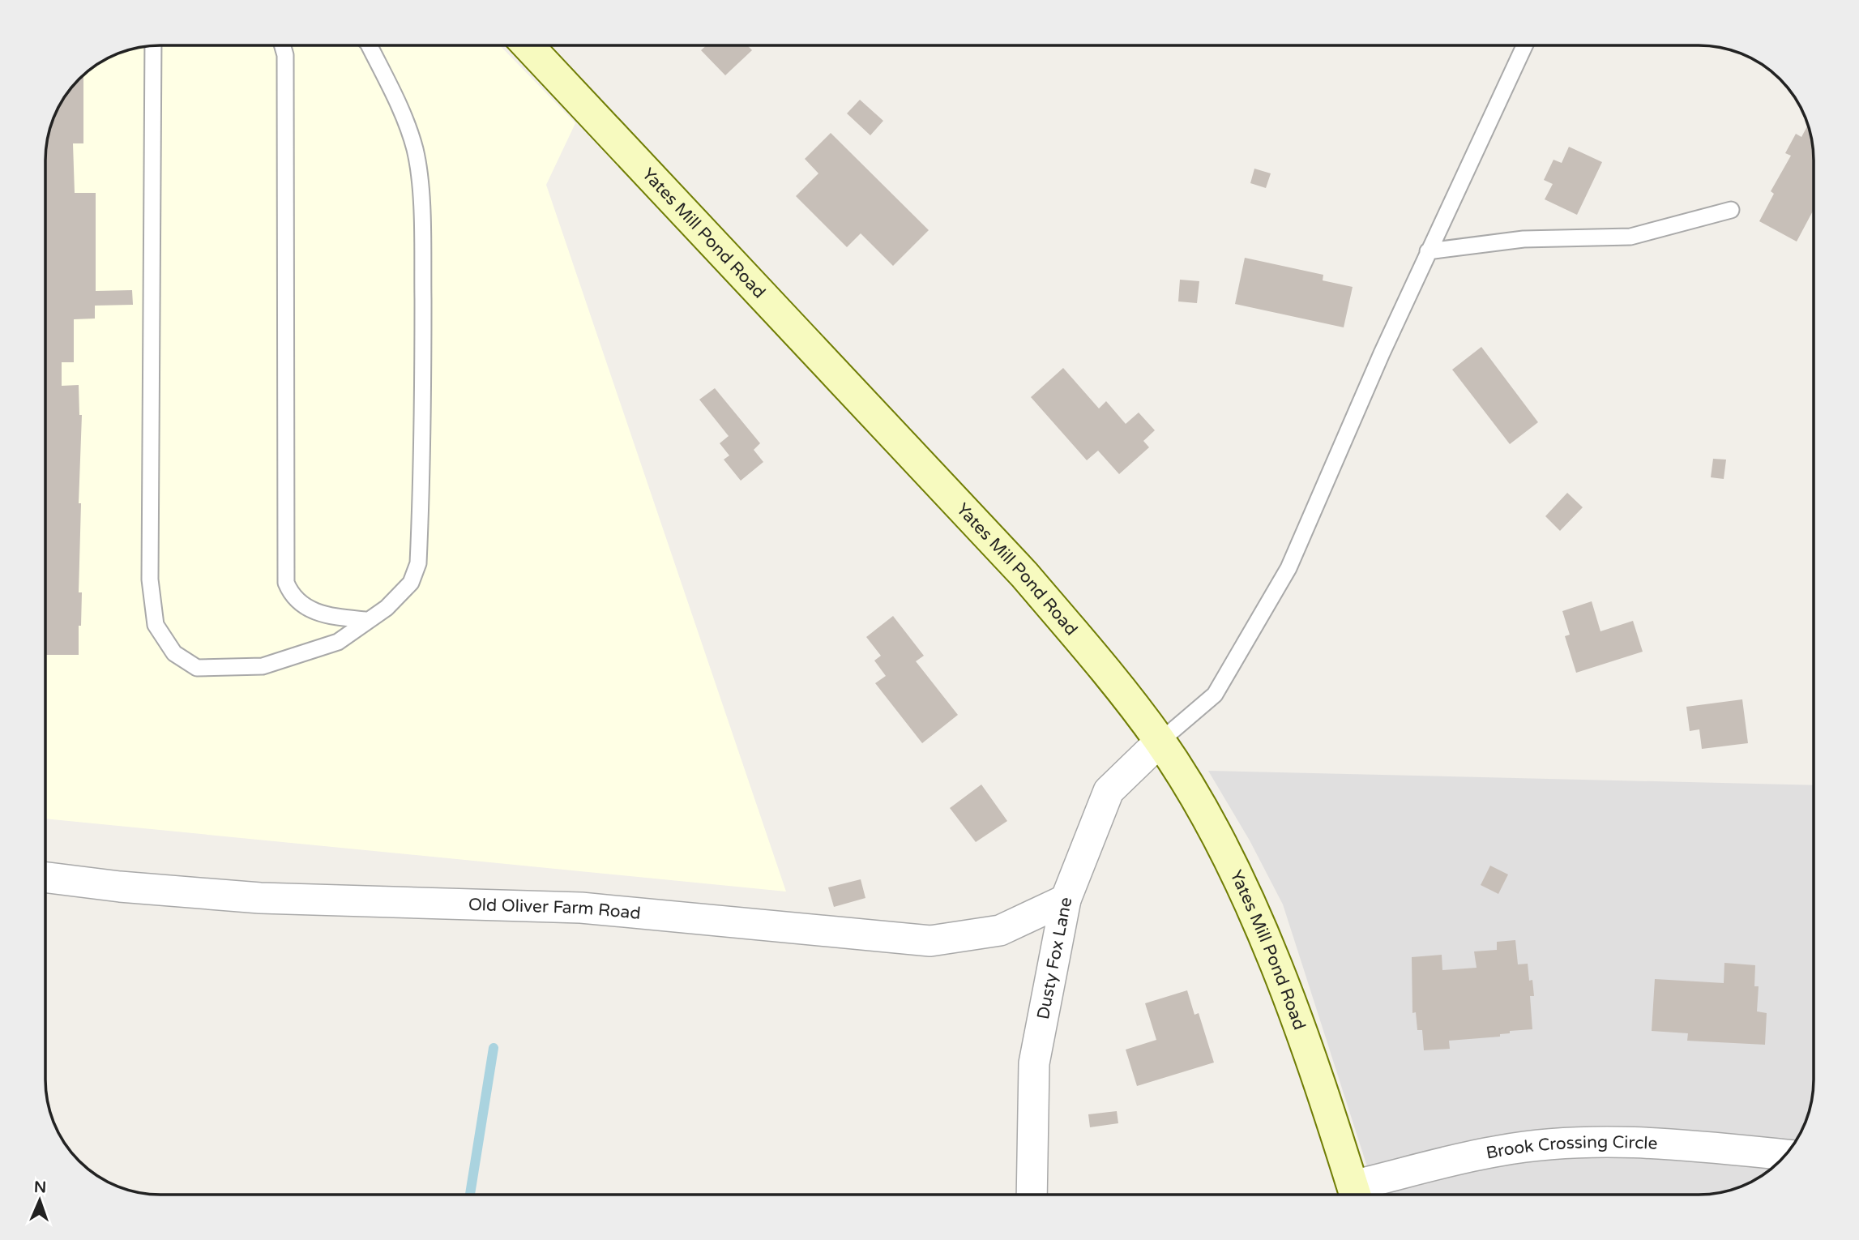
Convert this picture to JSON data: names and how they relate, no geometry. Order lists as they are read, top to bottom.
{
  "streets": {
    "street": [
      "Yates Mill Pond Road",
      "Old Oliver Farm Road",
      "Dusty Fox Lane",
      "Brook Crossing Circle"
    ]
  },
  "crossings": [
    ["Yates Mill Pond Road", "Dusty Fox Lane"],
    ["Old Oliver Farm Road", "Dusty Fox Lane"]
  ],
  "north": "top"
}
